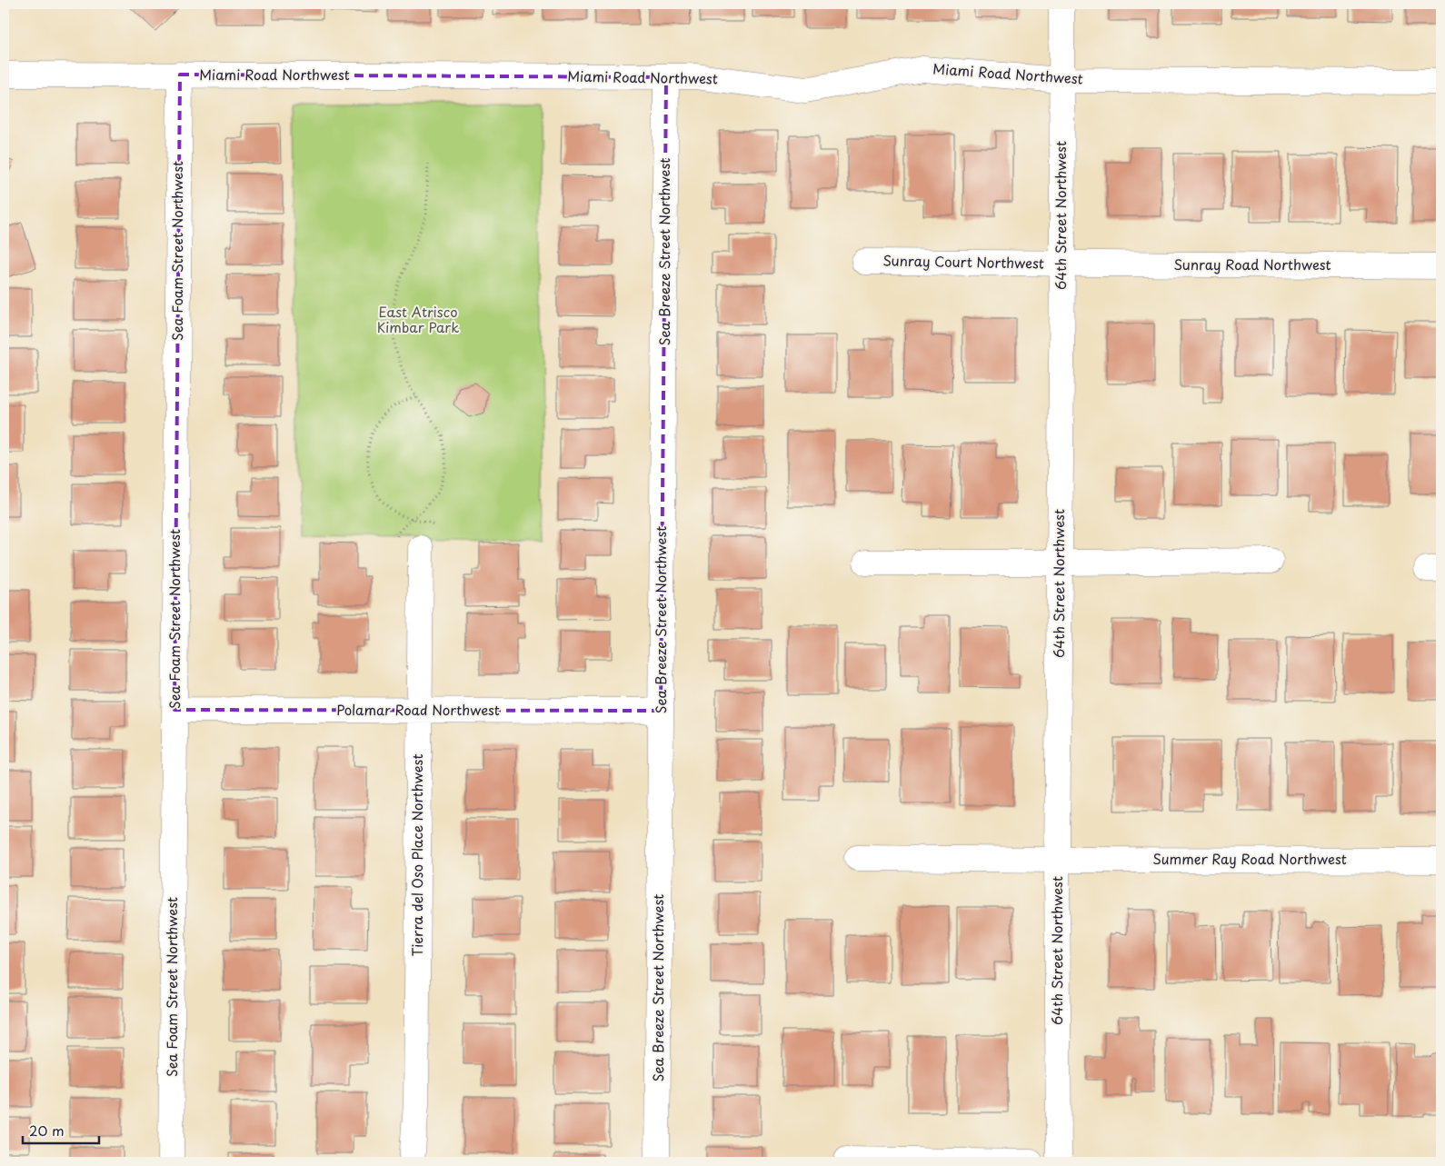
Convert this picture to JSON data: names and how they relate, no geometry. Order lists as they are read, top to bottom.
{
  "streets": {
    "street": [
      "Miami Road Northwest",
      "64th Street Northwest",
      "Sea Foam Street Northwest",
      "Sea Breeze Street Northwest",
      "Sunray Court Northwest",
      "Sunray Road Northwest",
      "Polamar Road Northwest",
      "Tierra del Oso Place Northwest",
      "Summer Ray Road Northwest"
    ]
  },
  "crossings": [
    ["Miami Road Northwest", "64th Street Northwest"],
    ["Miami Road Northwest", "Sea Foam Street Northwest"],
    ["Miami Road Northwest", "Sea Breeze Street Northwest"],
    ["64th Street Northwest", "Sunray Court Northwest"],
    ["64th Street Northwest", "Sunray Road Northwest"],
    ["64th Street Northwest", "Summer Ray Road Northwest"],
    ["Sea Foam Street Northwest", "Polamar Road Northwest"],
    ["Sea Breeze Street Northwest", "Polamar Road Northwest"],
    ["Sunray Court Northwest", "Sunray Road Northwest"],
    ["Polamar Road Northwest", "Tierra del Oso Place Northwest"]
  ],
  "parks": ["East Atrisco Kimbar Park"],
  "scale_bar": "20 m"
}
